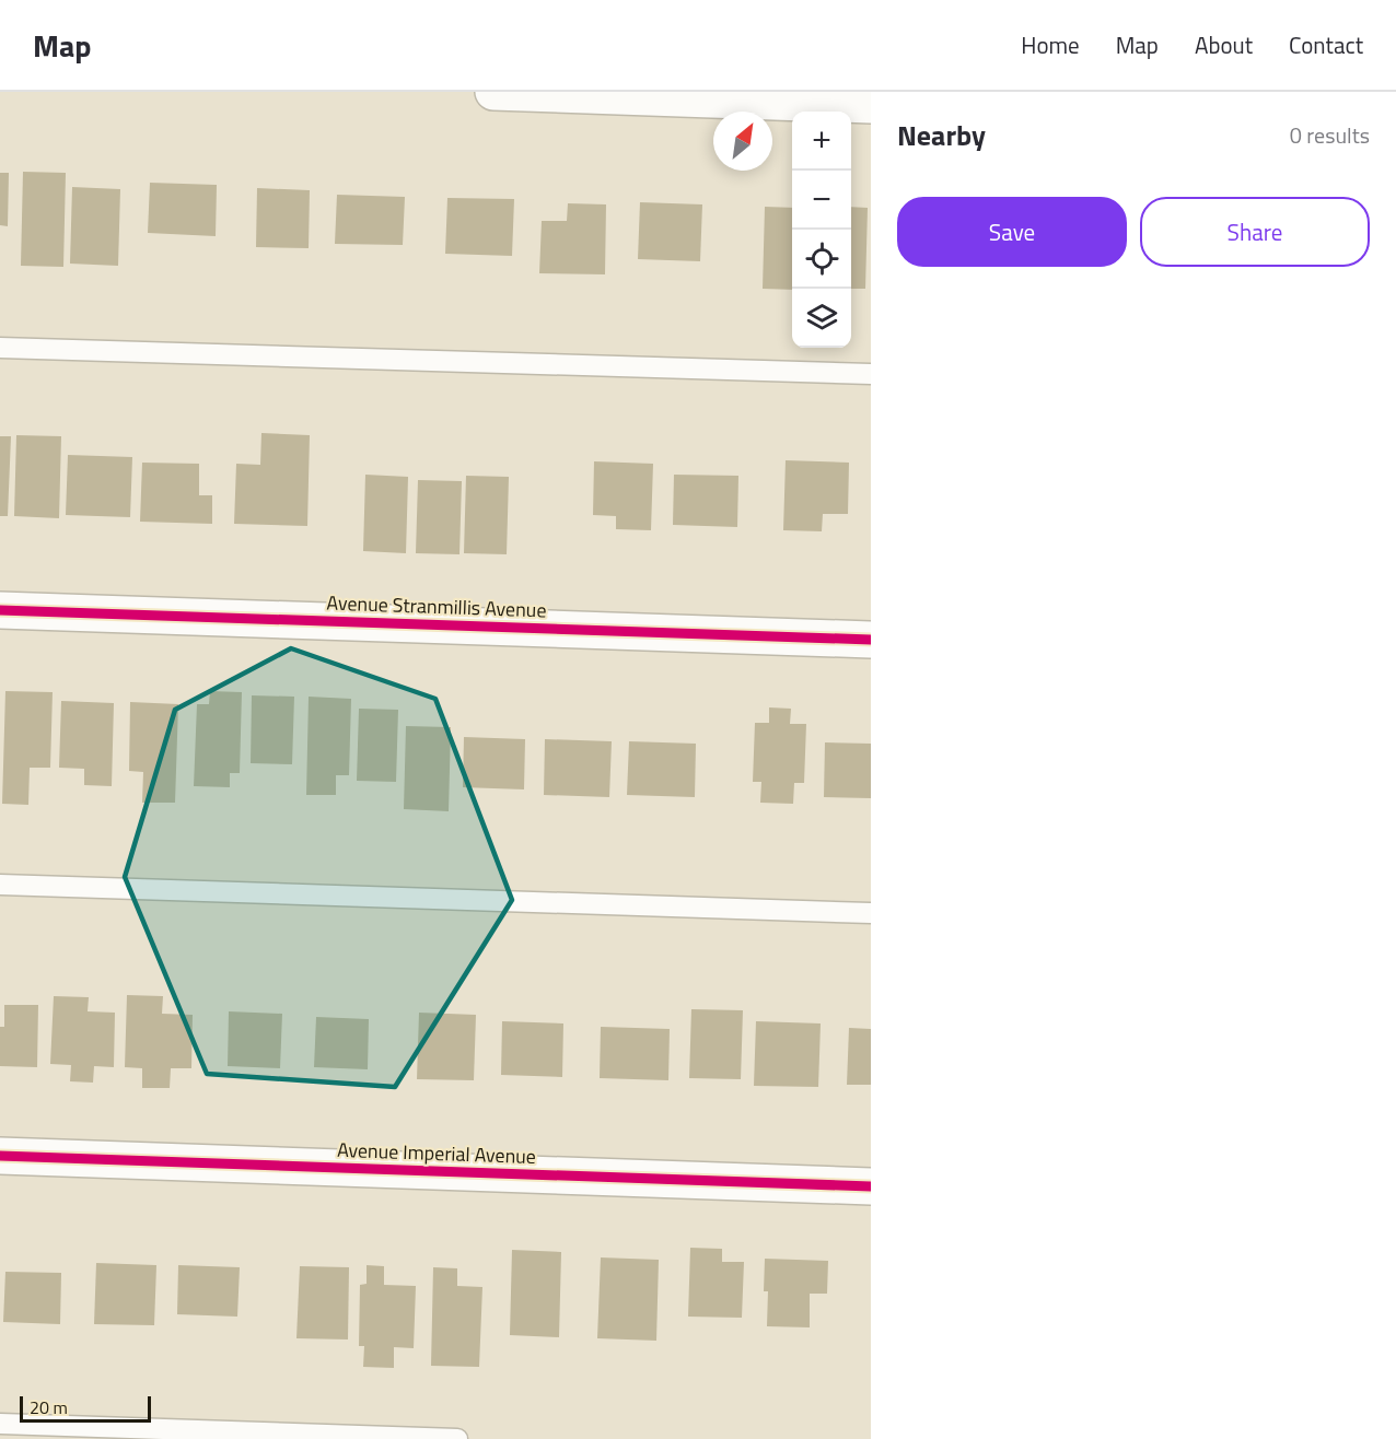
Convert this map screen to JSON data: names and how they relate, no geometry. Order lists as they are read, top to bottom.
{
  "streets": {
    "street": ["Avenue Stranmillis Avenue", "Avenue Imperial Avenue"]
  },
  "scale_bar": "20 m",
  "north": "top right",
  "page": {
    "header": "Map",
    "nav": [
      "Home",
      "Map",
      "About",
      "Contact"
    ],
    "heading": ["Nearby", "0 results"],
    "map_buttons": ["+", "−"],
    "buttons": ["Save", "Share"],
    "scale": "20 m"
  }
}
